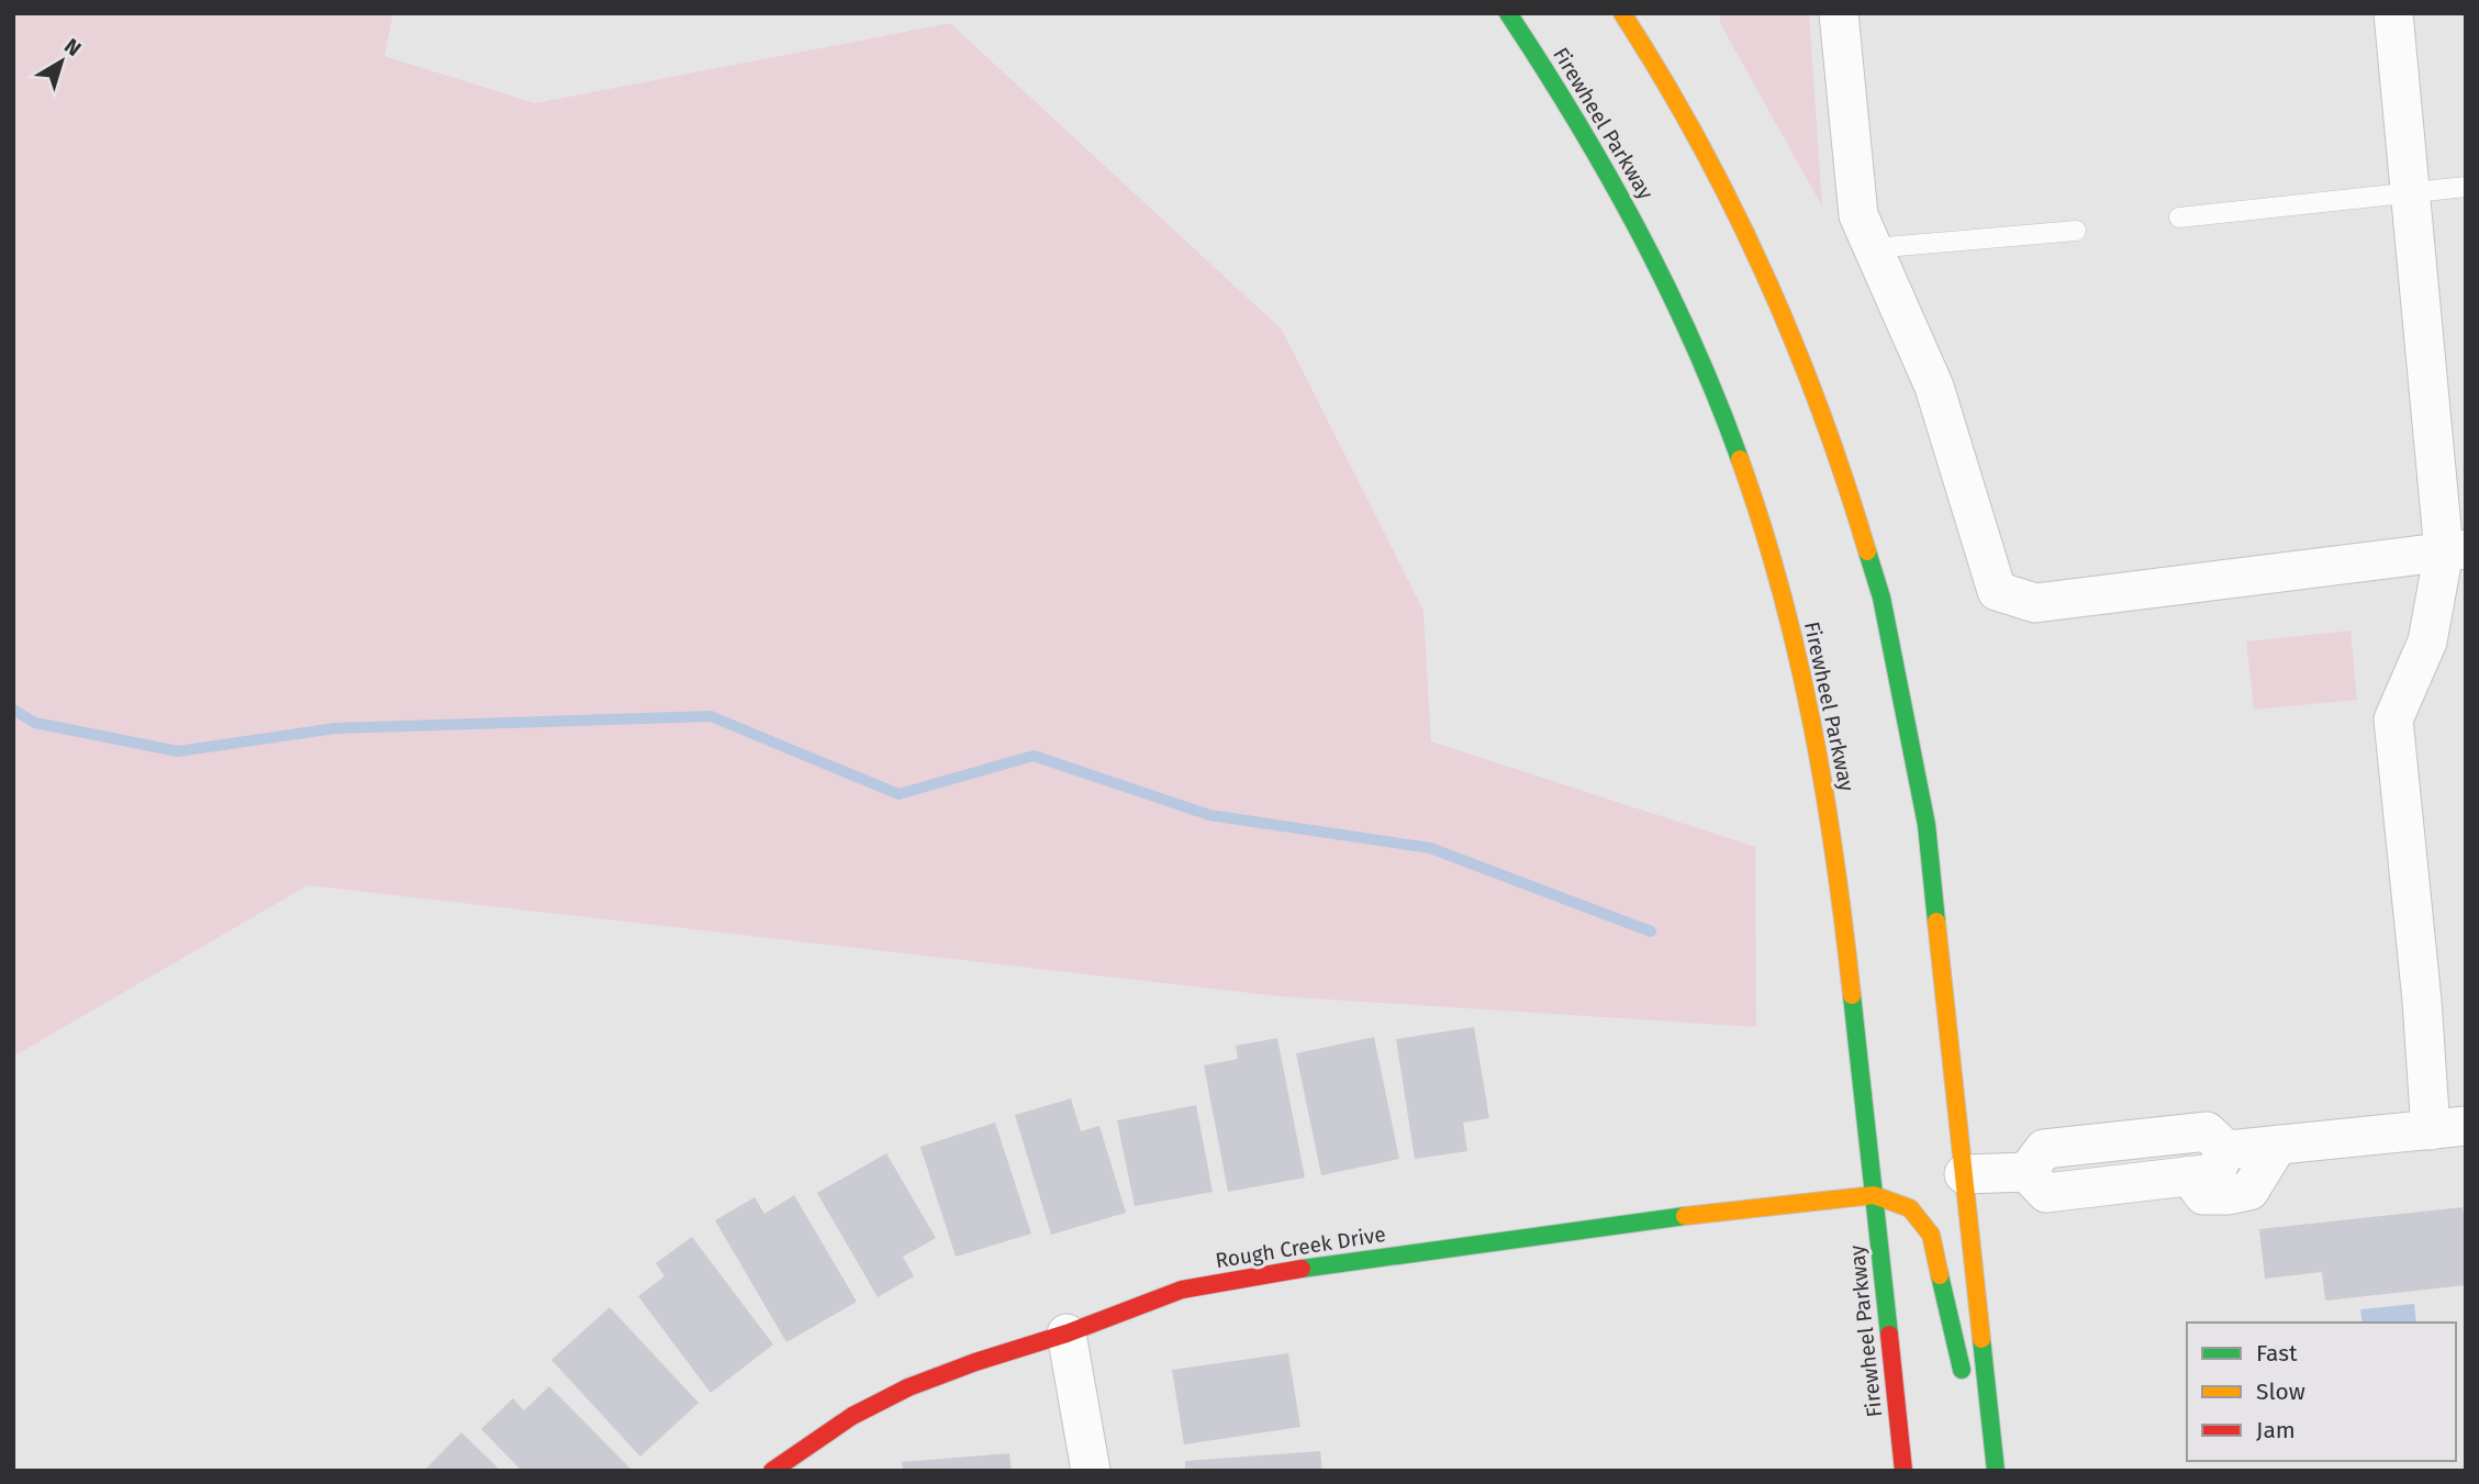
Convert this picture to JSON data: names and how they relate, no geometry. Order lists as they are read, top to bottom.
{
  "streets": {
    "main road": ["Firewheel Parkway", "Rough Creek Drive"]
  },
  "crossings": [
    ["Firewheel Parkway", "Rough Creek Drive"]
  ],
  "legend": ["Fast", "Slow", "Jam"],
  "north": "top right"
}
